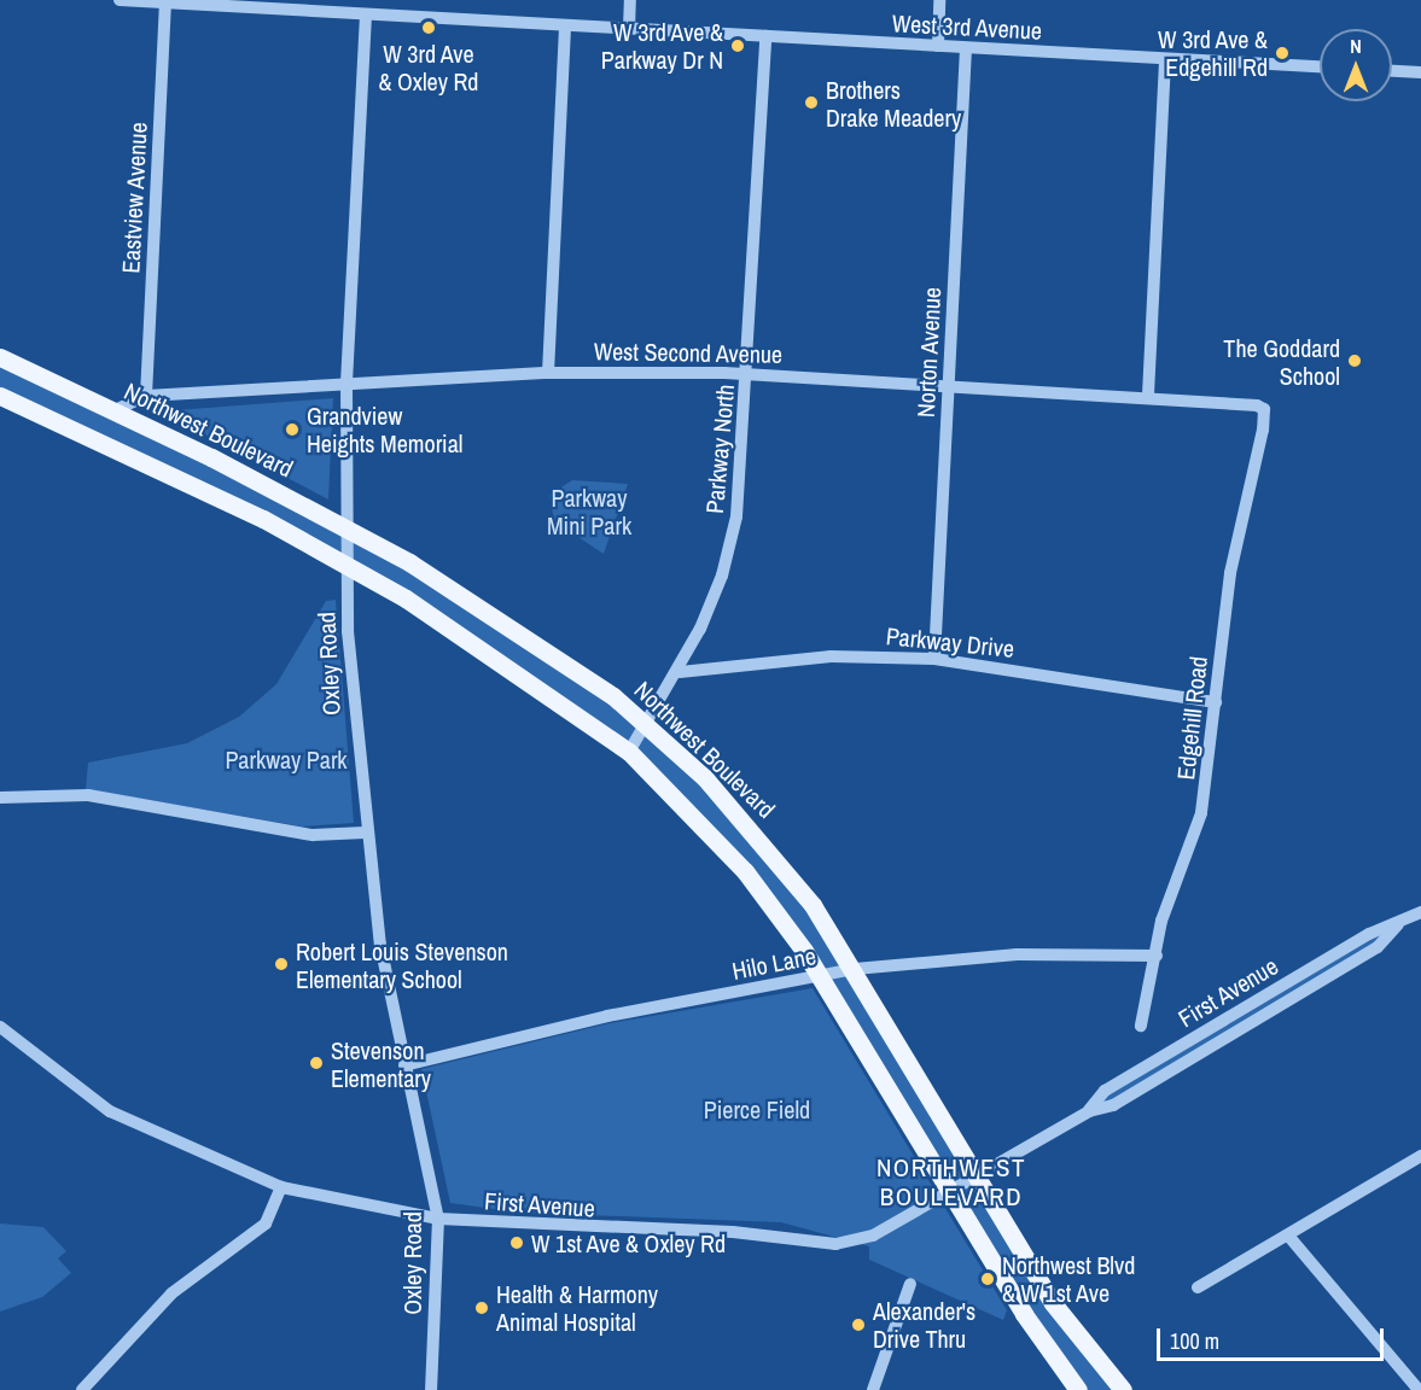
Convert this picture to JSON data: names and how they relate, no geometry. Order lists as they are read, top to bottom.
{
  "streets": {
    "main road": ["Northwest Boulevard"],
    "street": [
      "West 3rd Avenue",
      "Eastview Avenue",
      "West Second Avenue",
      "Norton Avenue",
      "Parkway North",
      "Parkway Drive",
      "Oxley Road",
      "Edgehill Road",
      "Hilo Lane",
      "First Avenue"
    ]
  },
  "crossings": [
    ["West 3rd Avenue", "Eastview Avenue"],
    ["West 3rd Avenue", "Norton Avenue"],
    ["West 3rd Avenue", "Parkway North"],
    ["West 3rd Avenue", "Oxley Road"],
    ["Eastview Avenue", "West Second Avenue"],
    ["West Second Avenue", "Norton Avenue"],
    ["West Second Avenue", "Northwest Boulevard"],
    ["West Second Avenue", "Parkway North"],
    ["West Second Avenue", "Oxley Road"],
    ["West Second Avenue", "Edgehill Road"],
    ["Norton Avenue", "Parkway Drive"],
    ["Northwest Boulevard", "Parkway North"],
    ["Northwest Boulevard", "Oxley Road"],
    ["Northwest Boulevard", "Hilo Lane"],
    ["Northwest Boulevard", "First Avenue"],
    ["Parkway North", "Parkway Drive"],
    ["Parkway Drive", "Edgehill Road"],
    ["Oxley Road", "Hilo Lane"],
    ["Oxley Road", "First Avenue"],
    ["Edgehill Road", "Hilo Lane"]
  ],
  "districts": ["NORTHWEST BOULEVARD"],
  "parks": ["Parkway Mini Park", "Parkway Park", "Pierce Field"],
  "places": [
    "W 3rd Ave & Oxley Rd",
    "W 3rd Ave & Parkway Dr N",
    "W 3rd Ave & Edgehill Rd",
    "Brothers Drake Meadery",
    "The Goddard School",
    "Grandview Heights Memorial",
    "Robert Louis Stevenson Elementary School",
    "Stevenson Elementary",
    "W 1st Ave & Oxley Rd",
    "Northwest Blvd & W 1st Ave",
    "Health & Harmony Animal Hospital",
    "Alexander's Drive Thru"
  ],
  "scale_bar": "100 m",
  "north": "top"
}
